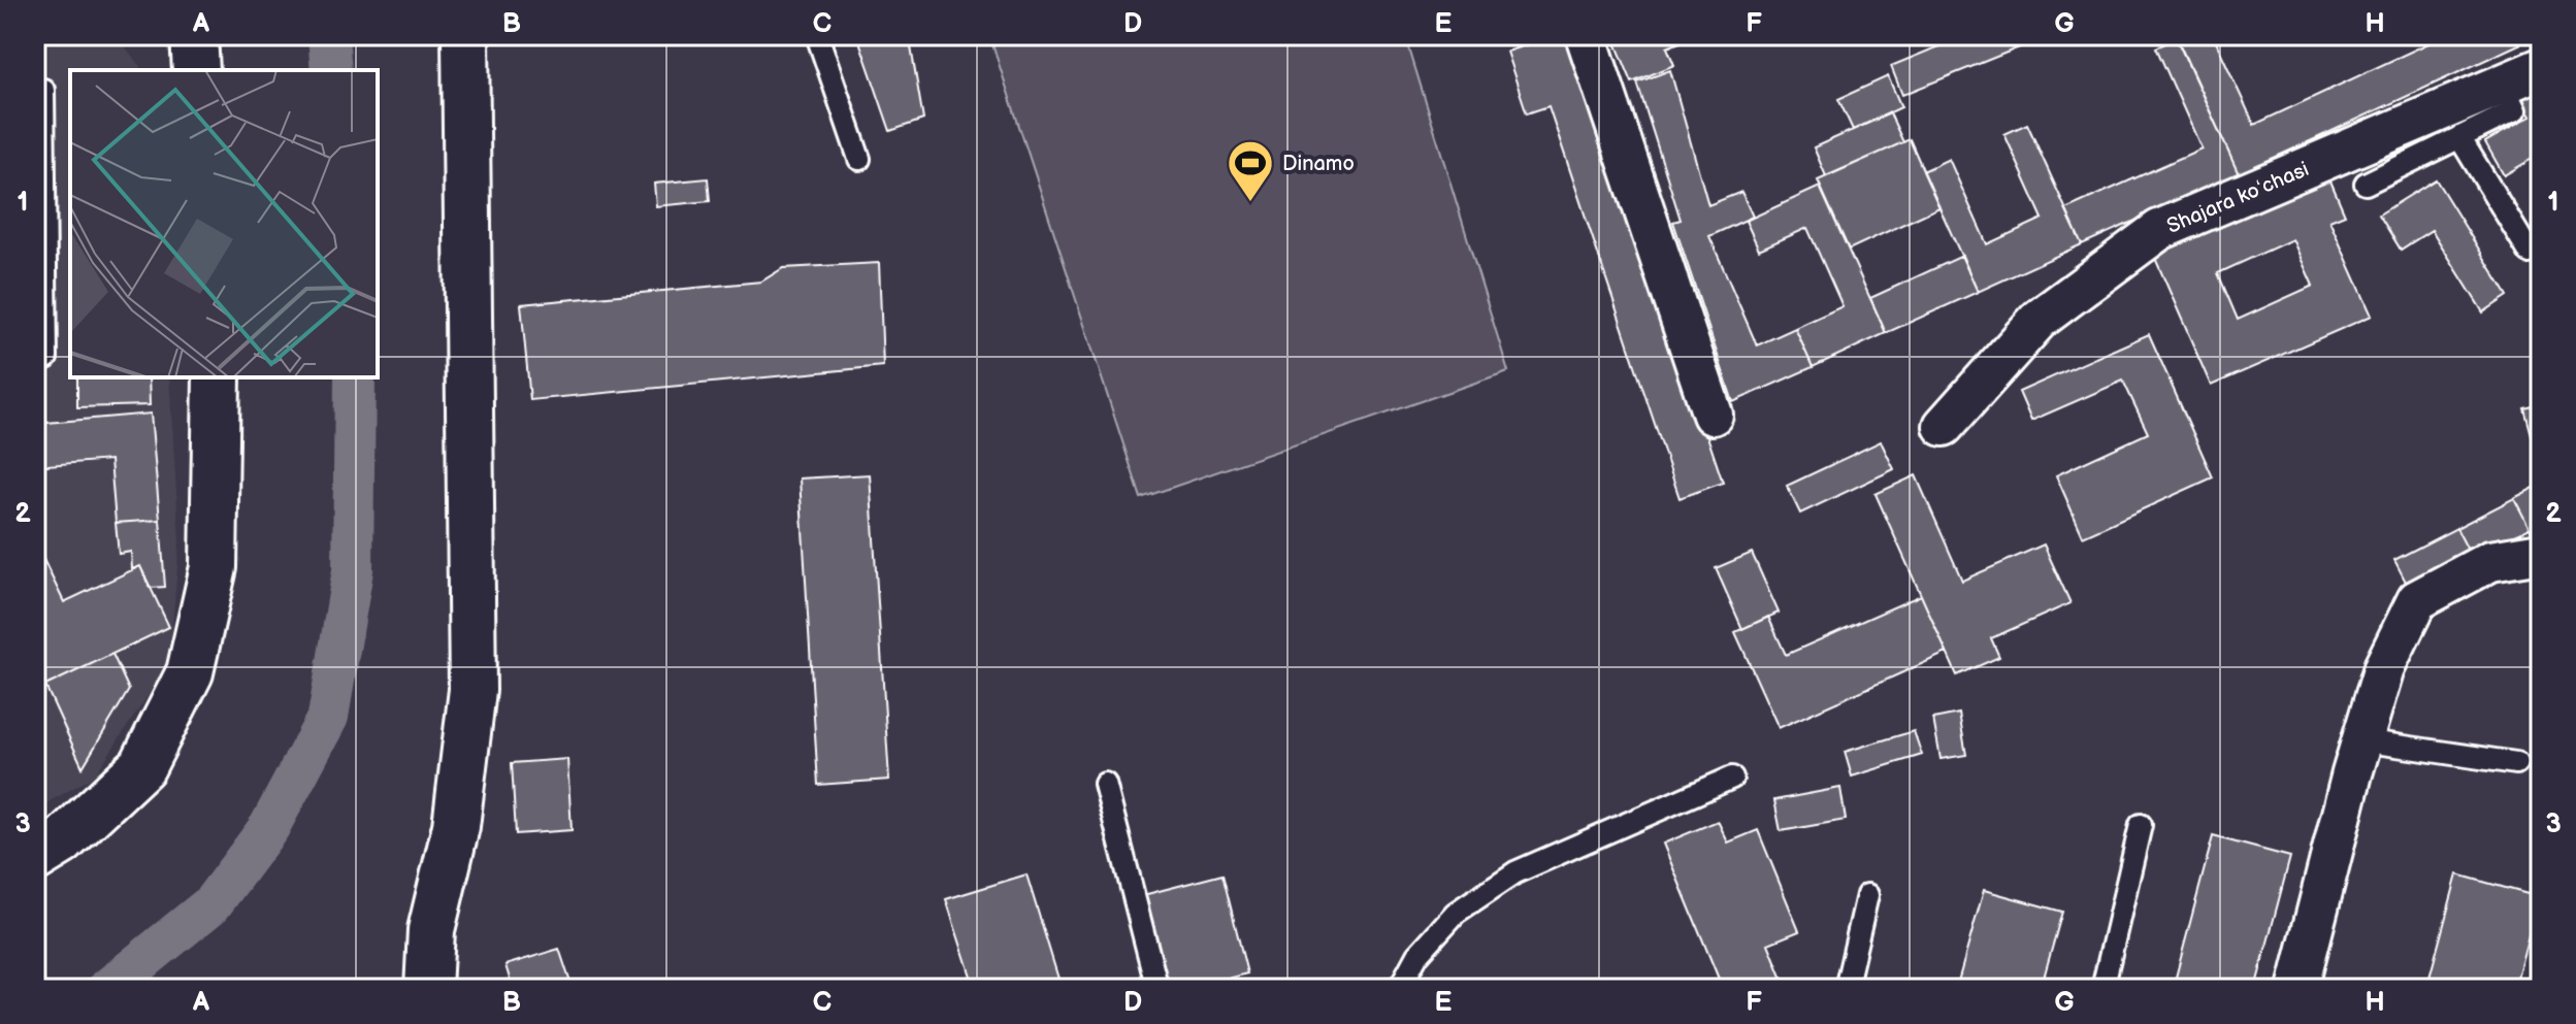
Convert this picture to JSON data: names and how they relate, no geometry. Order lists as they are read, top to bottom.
{
  "streets": {
    "street": ["Shajara koʻchasi"]
  },
  "places": {
    "sports": ["Dinamo"]
  },
  "grid": {
    "columns": [
      "A",
      "B",
      "C",
      "D",
      "E",
      "F",
      "G",
      "H"
    ],
    "rows": ["1", "2", "3"]
  }
}
